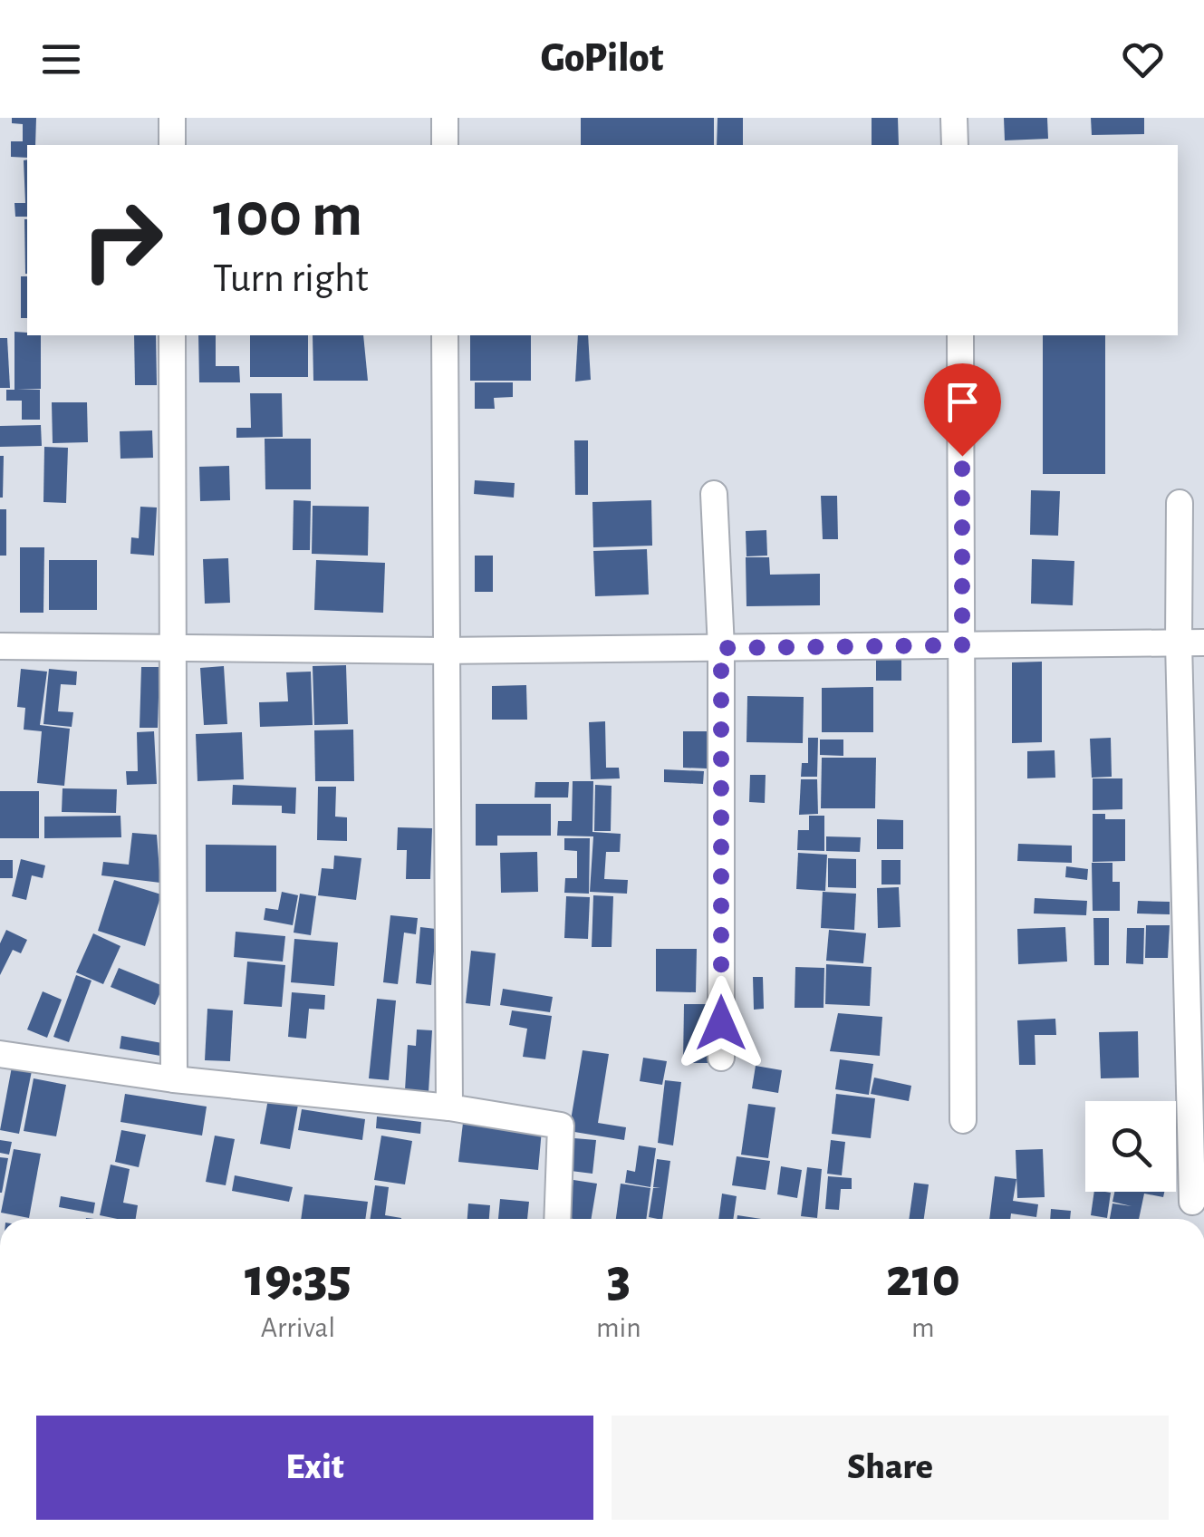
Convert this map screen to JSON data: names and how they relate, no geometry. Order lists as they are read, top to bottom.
{
  "page": {
    "header": "GoPilot",
    "turn": ["100 m", "Turn right"],
    "eta": [
      "19:35",
      "Arrival",
      "3",
      "min",
      "210",
      "m"
    ],
    "buttons": ["Exit", "Share"]
  }
}
